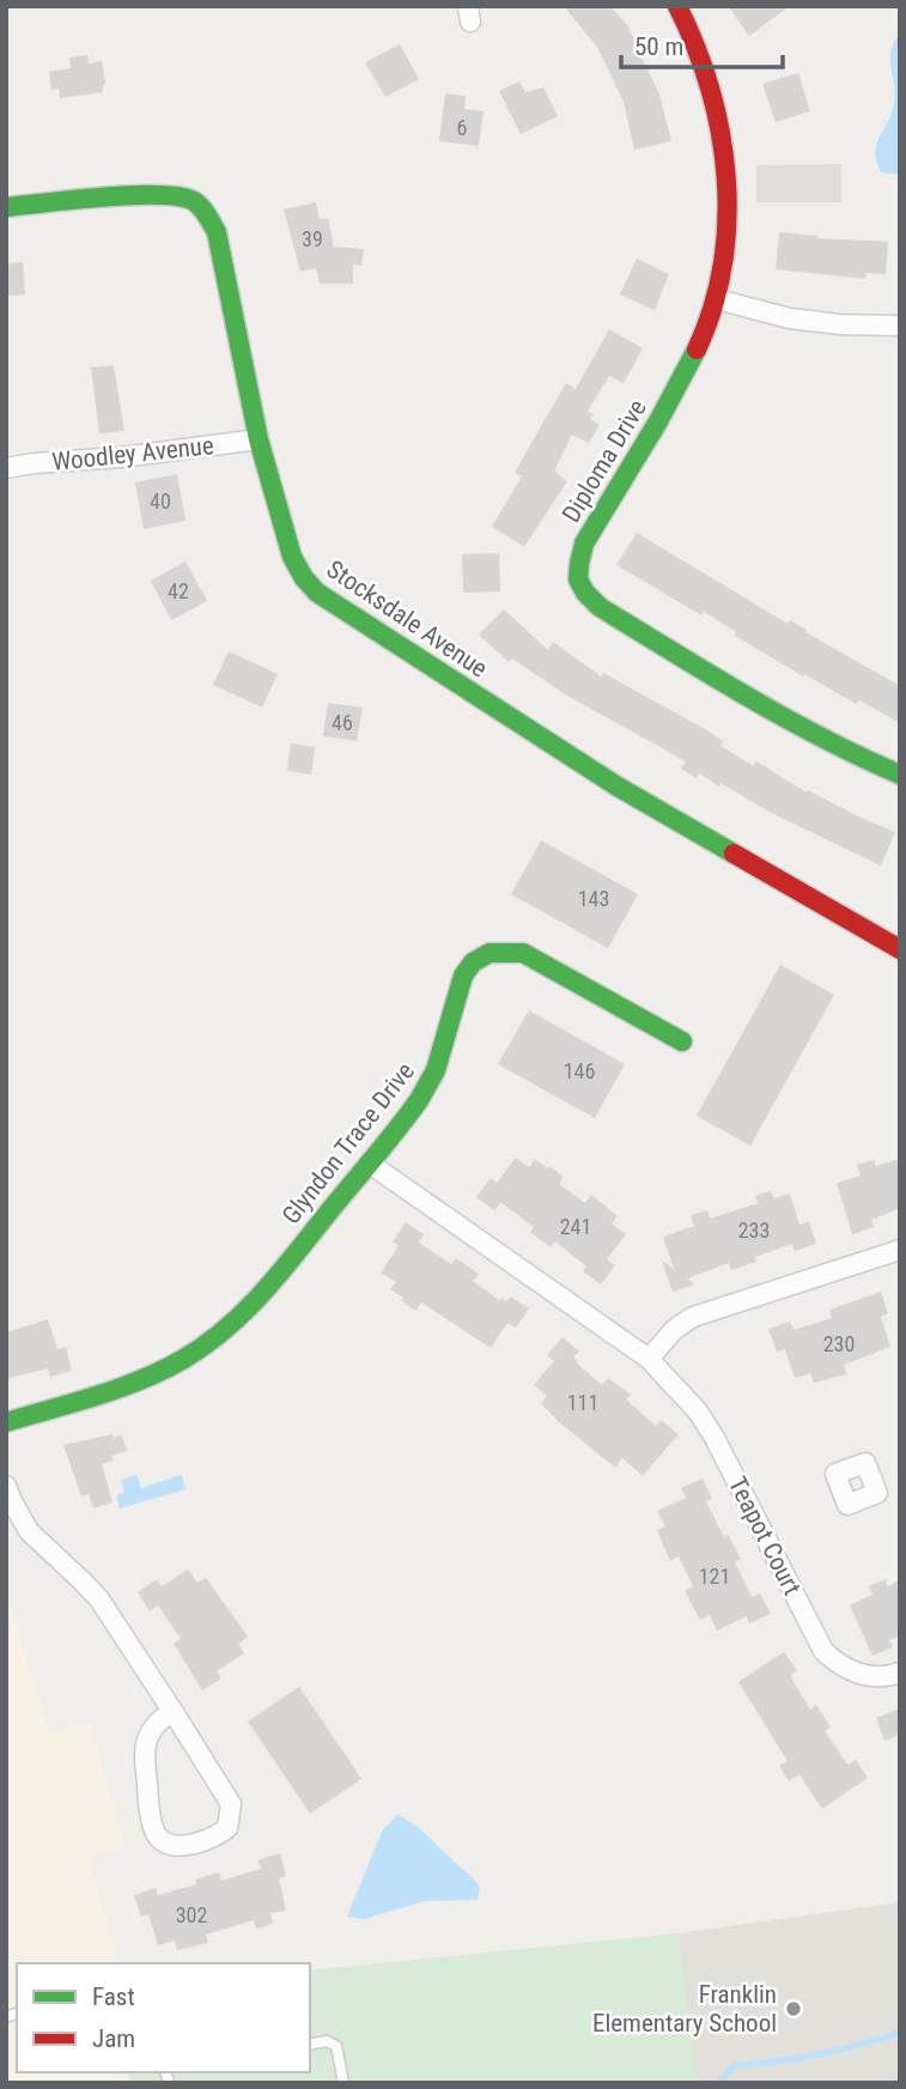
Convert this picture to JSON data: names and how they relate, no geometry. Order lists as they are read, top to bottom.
{
  "streets": {
    "street": [
      "Woodley Avenue",
      "Diploma Drive",
      "Stocksdale Avenue",
      "Glyndon Trace Drive",
      "Teapot Court"
    ]
  },
  "crossings": [
    ["Woodley Avenue", "Stocksdale Avenue"],
    ["Glyndon Trace Drive", "Teapot Court"]
  ],
  "places": ["Franklin Elementary School"],
  "house_numbers": [
    "6",
    "39",
    "40",
    "42",
    "46",
    "143",
    "146",
    "241",
    "233",
    "230",
    "111",
    "121",
    "302"
  ],
  "legend": ["Fast", "Jam"],
  "scale_bar": "50 m"
}
